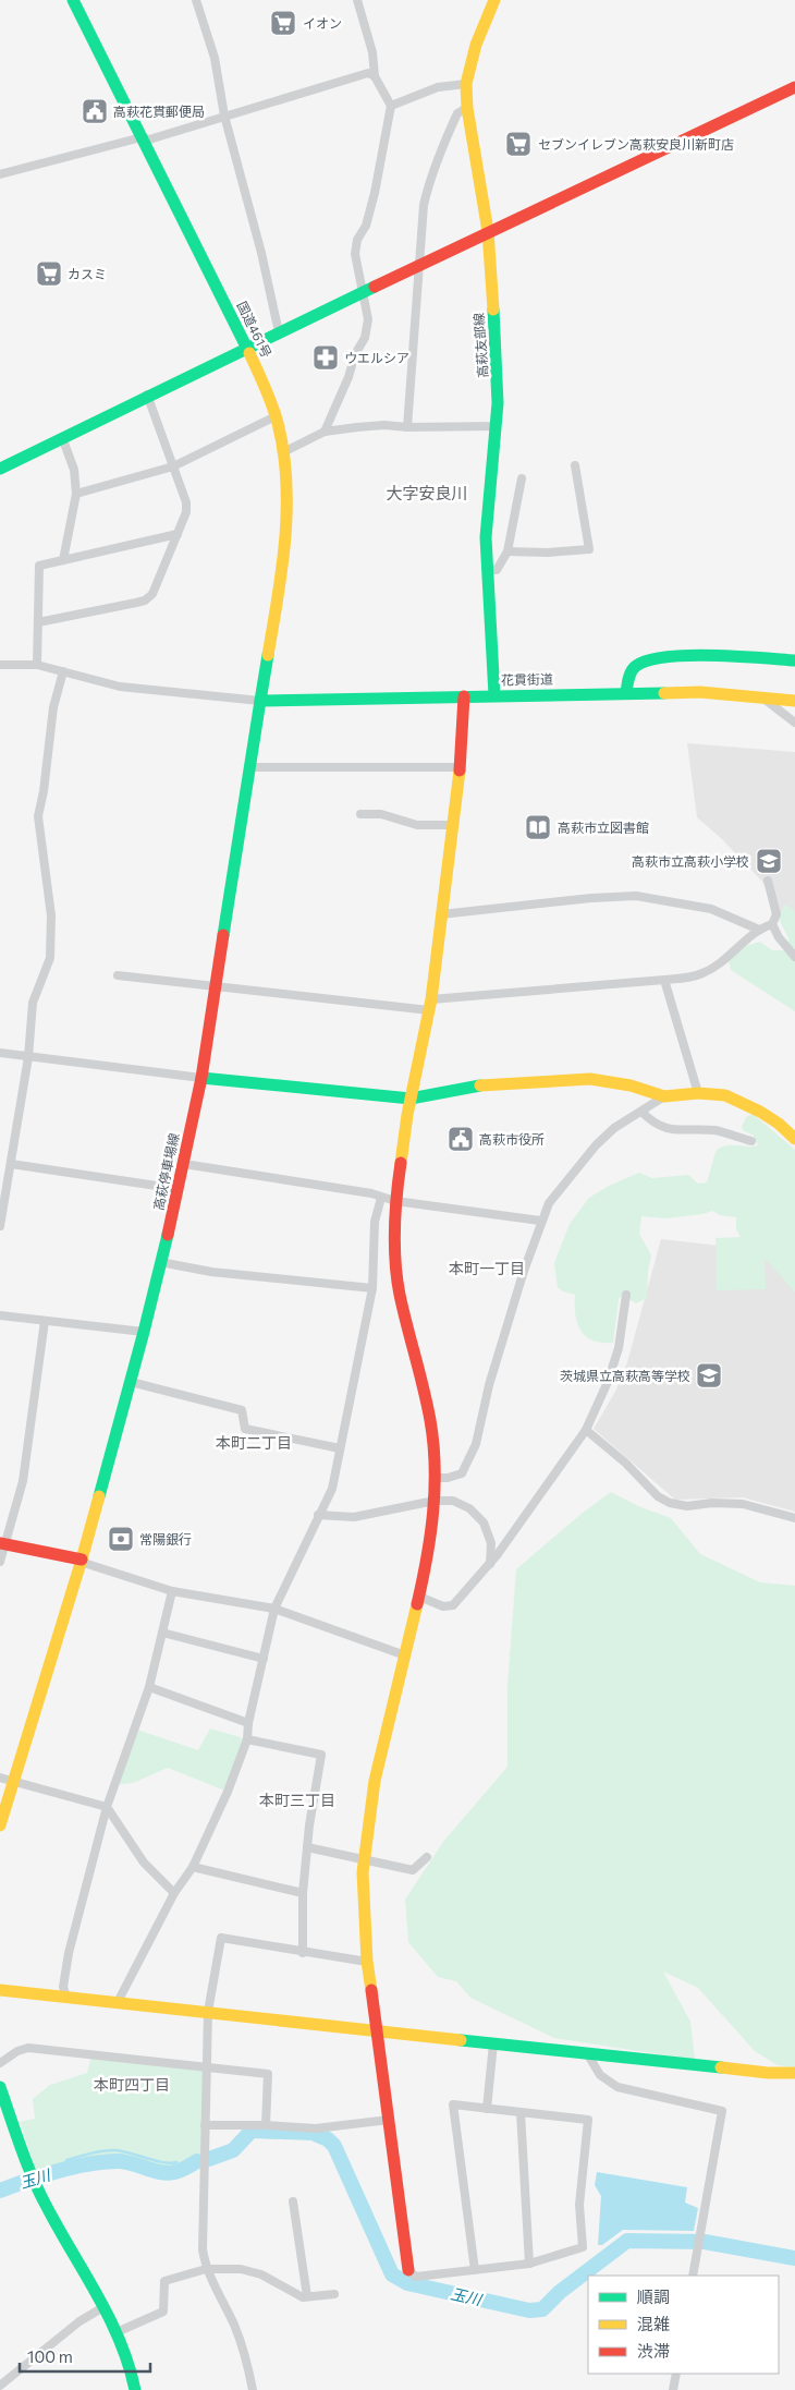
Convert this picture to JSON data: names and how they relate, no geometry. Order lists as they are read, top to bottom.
{
  "streets": {
    "main road": [
      "国道461号",
      "高萩友部線",
      "花貫街道",
      "高萩停車場線"
    ]
  },
  "crossings": [
    ["国道461号", "花貫街道"],
    ["国道461号", "高萩停車場線"],
    ["高萩友部線", "花貫街道"],
    ["花貫街道", "高萩停車場線"]
  ],
  "districts": [
    "大字安良川",
    "本町一丁目",
    "本町二丁目",
    "本町三丁目",
    "本町四丁目"
  ],
  "water": ["玉川"],
  "places": {
    "supermarket": ["イオン", "セブンイレブン高萩安良川新町店", "カスミ"],
    "public building": ["高萩花貫郵便局", "高萩市役所"],
    "pharmacy": ["ウエルシア"],
    "library": ["高萩市立図書館"],
    "school or university": ["高萩市立高萩小学校", "茨城県立高萩高等学校"],
    "bank": ["常陽銀行"]
  },
  "legend": ["順調", "混雑", "渋滞"],
  "scale_bar": "100 m"
}
